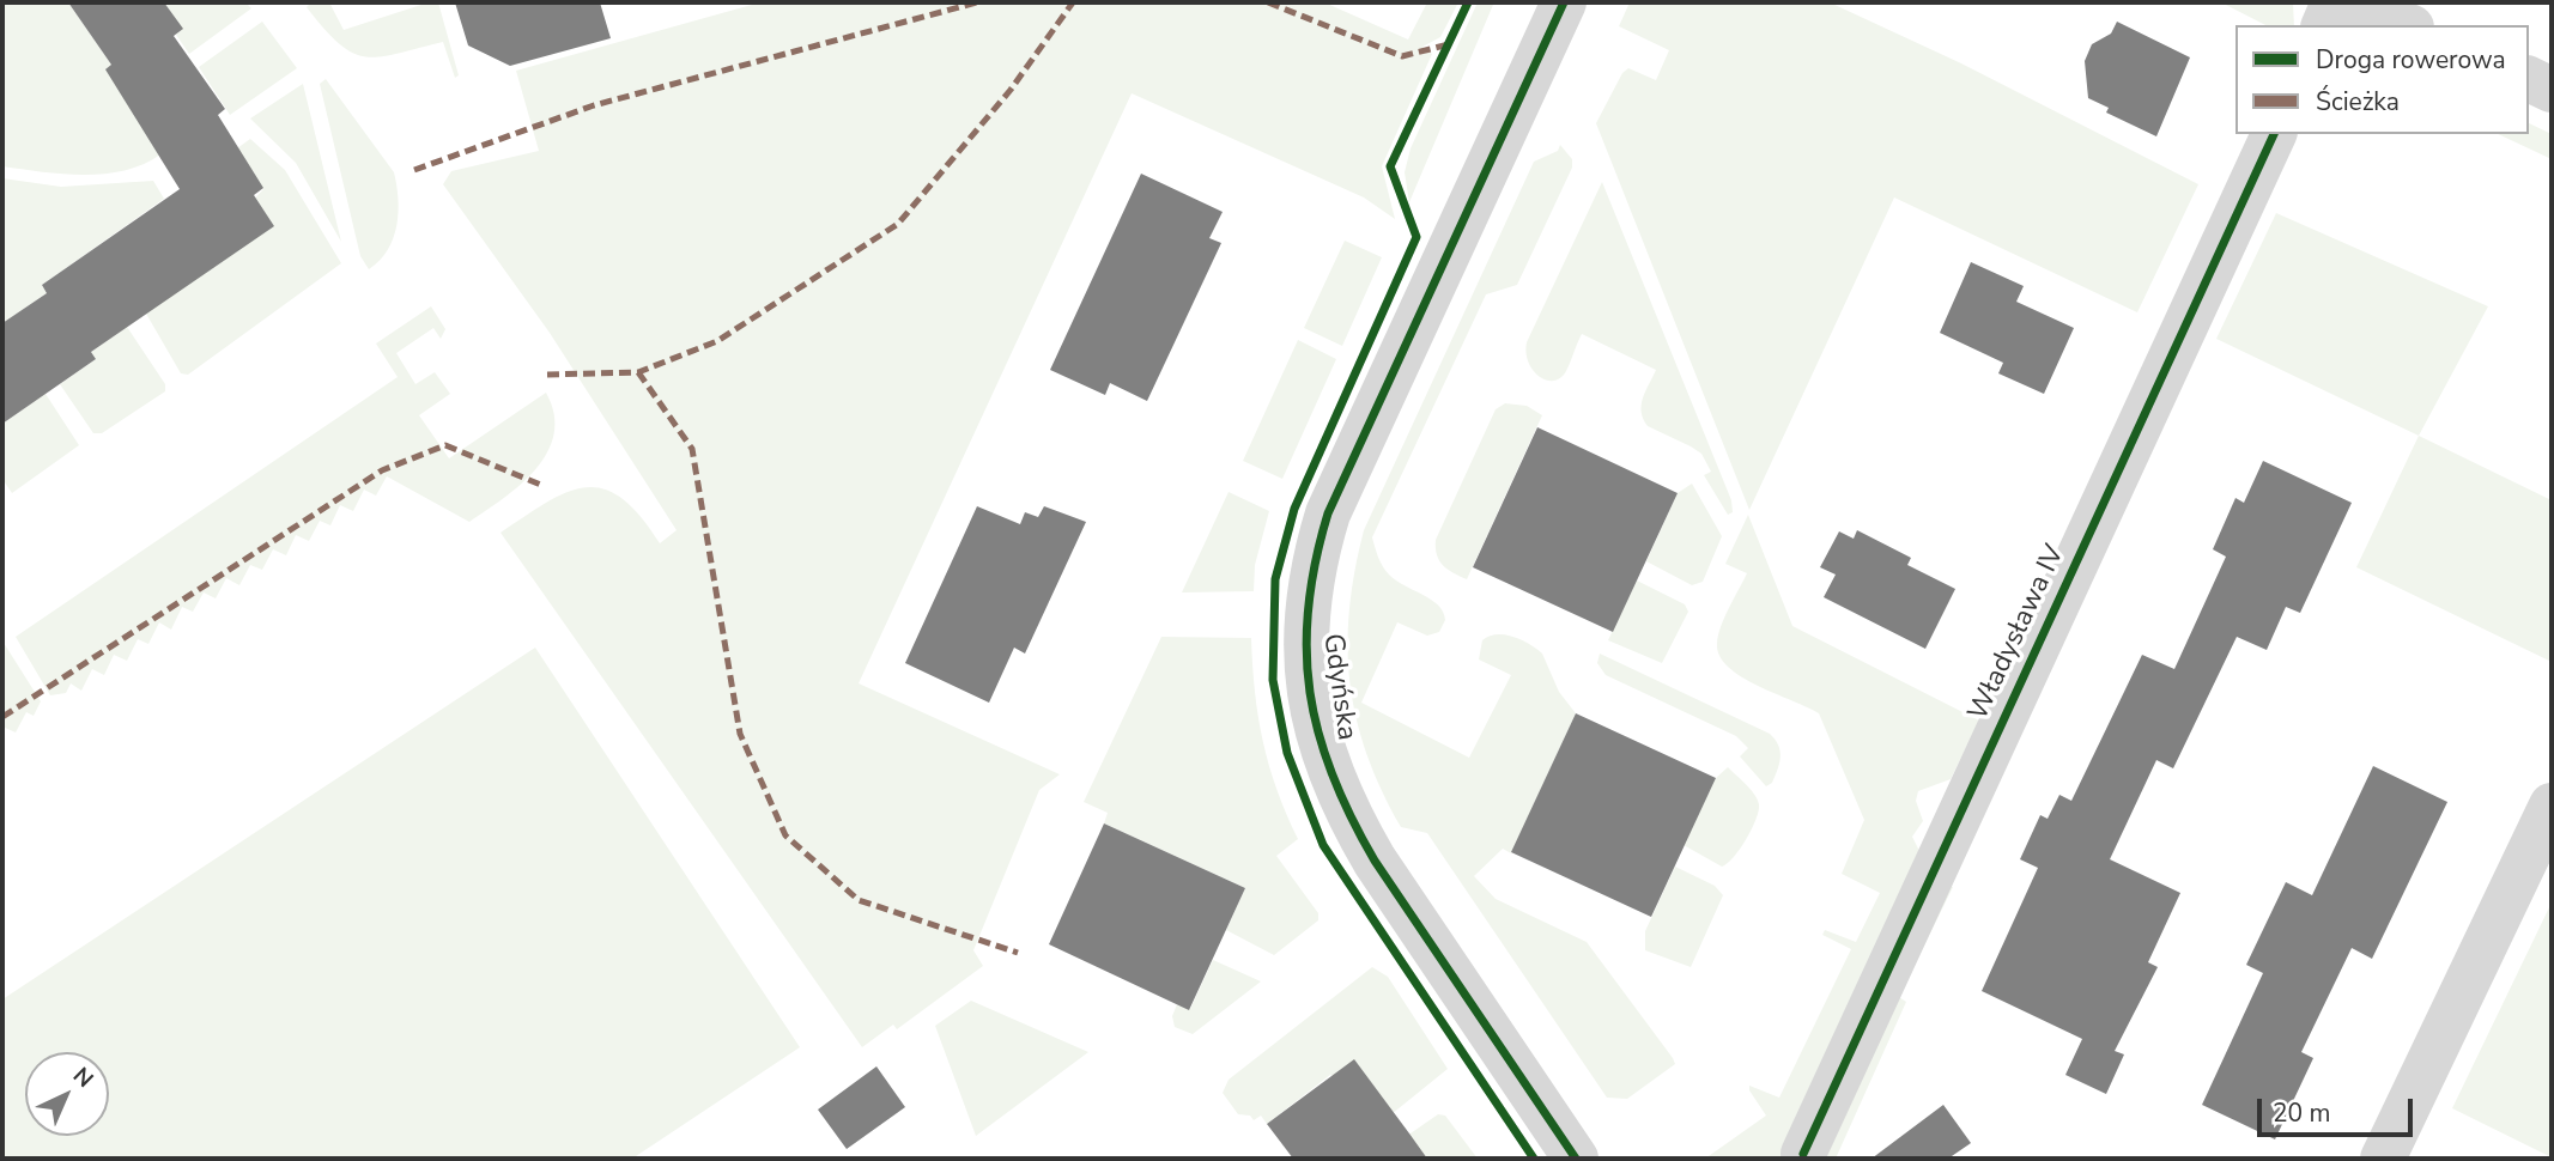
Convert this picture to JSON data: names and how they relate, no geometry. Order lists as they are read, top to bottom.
{
  "streets": {
    "street": ["Władysława IV", "Gdyńska"]
  },
  "legend": ["Droga rowerowa", "Ścieżka"],
  "scale_bar": "20 m",
  "north": "top right"
}
